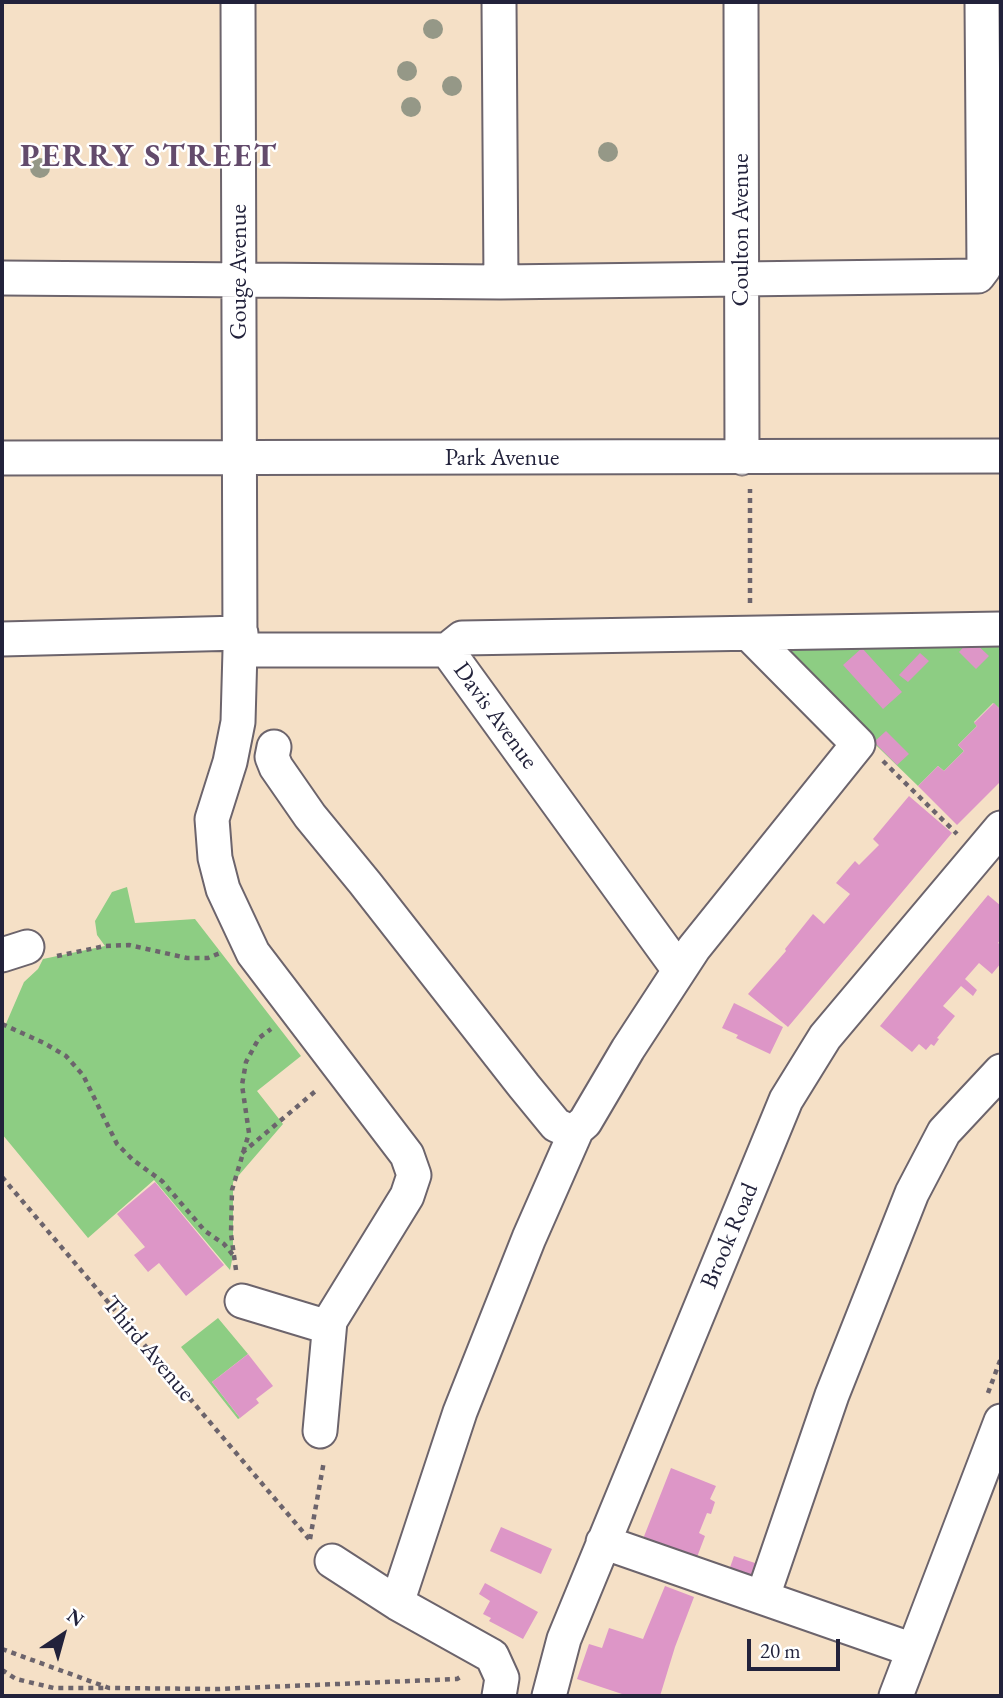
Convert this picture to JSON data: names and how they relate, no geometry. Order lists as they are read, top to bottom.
{
  "streets": {
    "street": [
      "Coulton Avenue",
      "Gouge Avenue",
      "Park Avenue",
      "Davis Avenue",
      "Brook Road"
    ],
    "path": ["Third Avenue"]
  },
  "crossings": [
    ["Coulton Avenue", "Park Avenue"],
    ["Gouge Avenue", "Park Avenue"]
  ],
  "districts": ["PERRY STREET"],
  "scale_bar": "20 m",
  "north": "top right"
}
